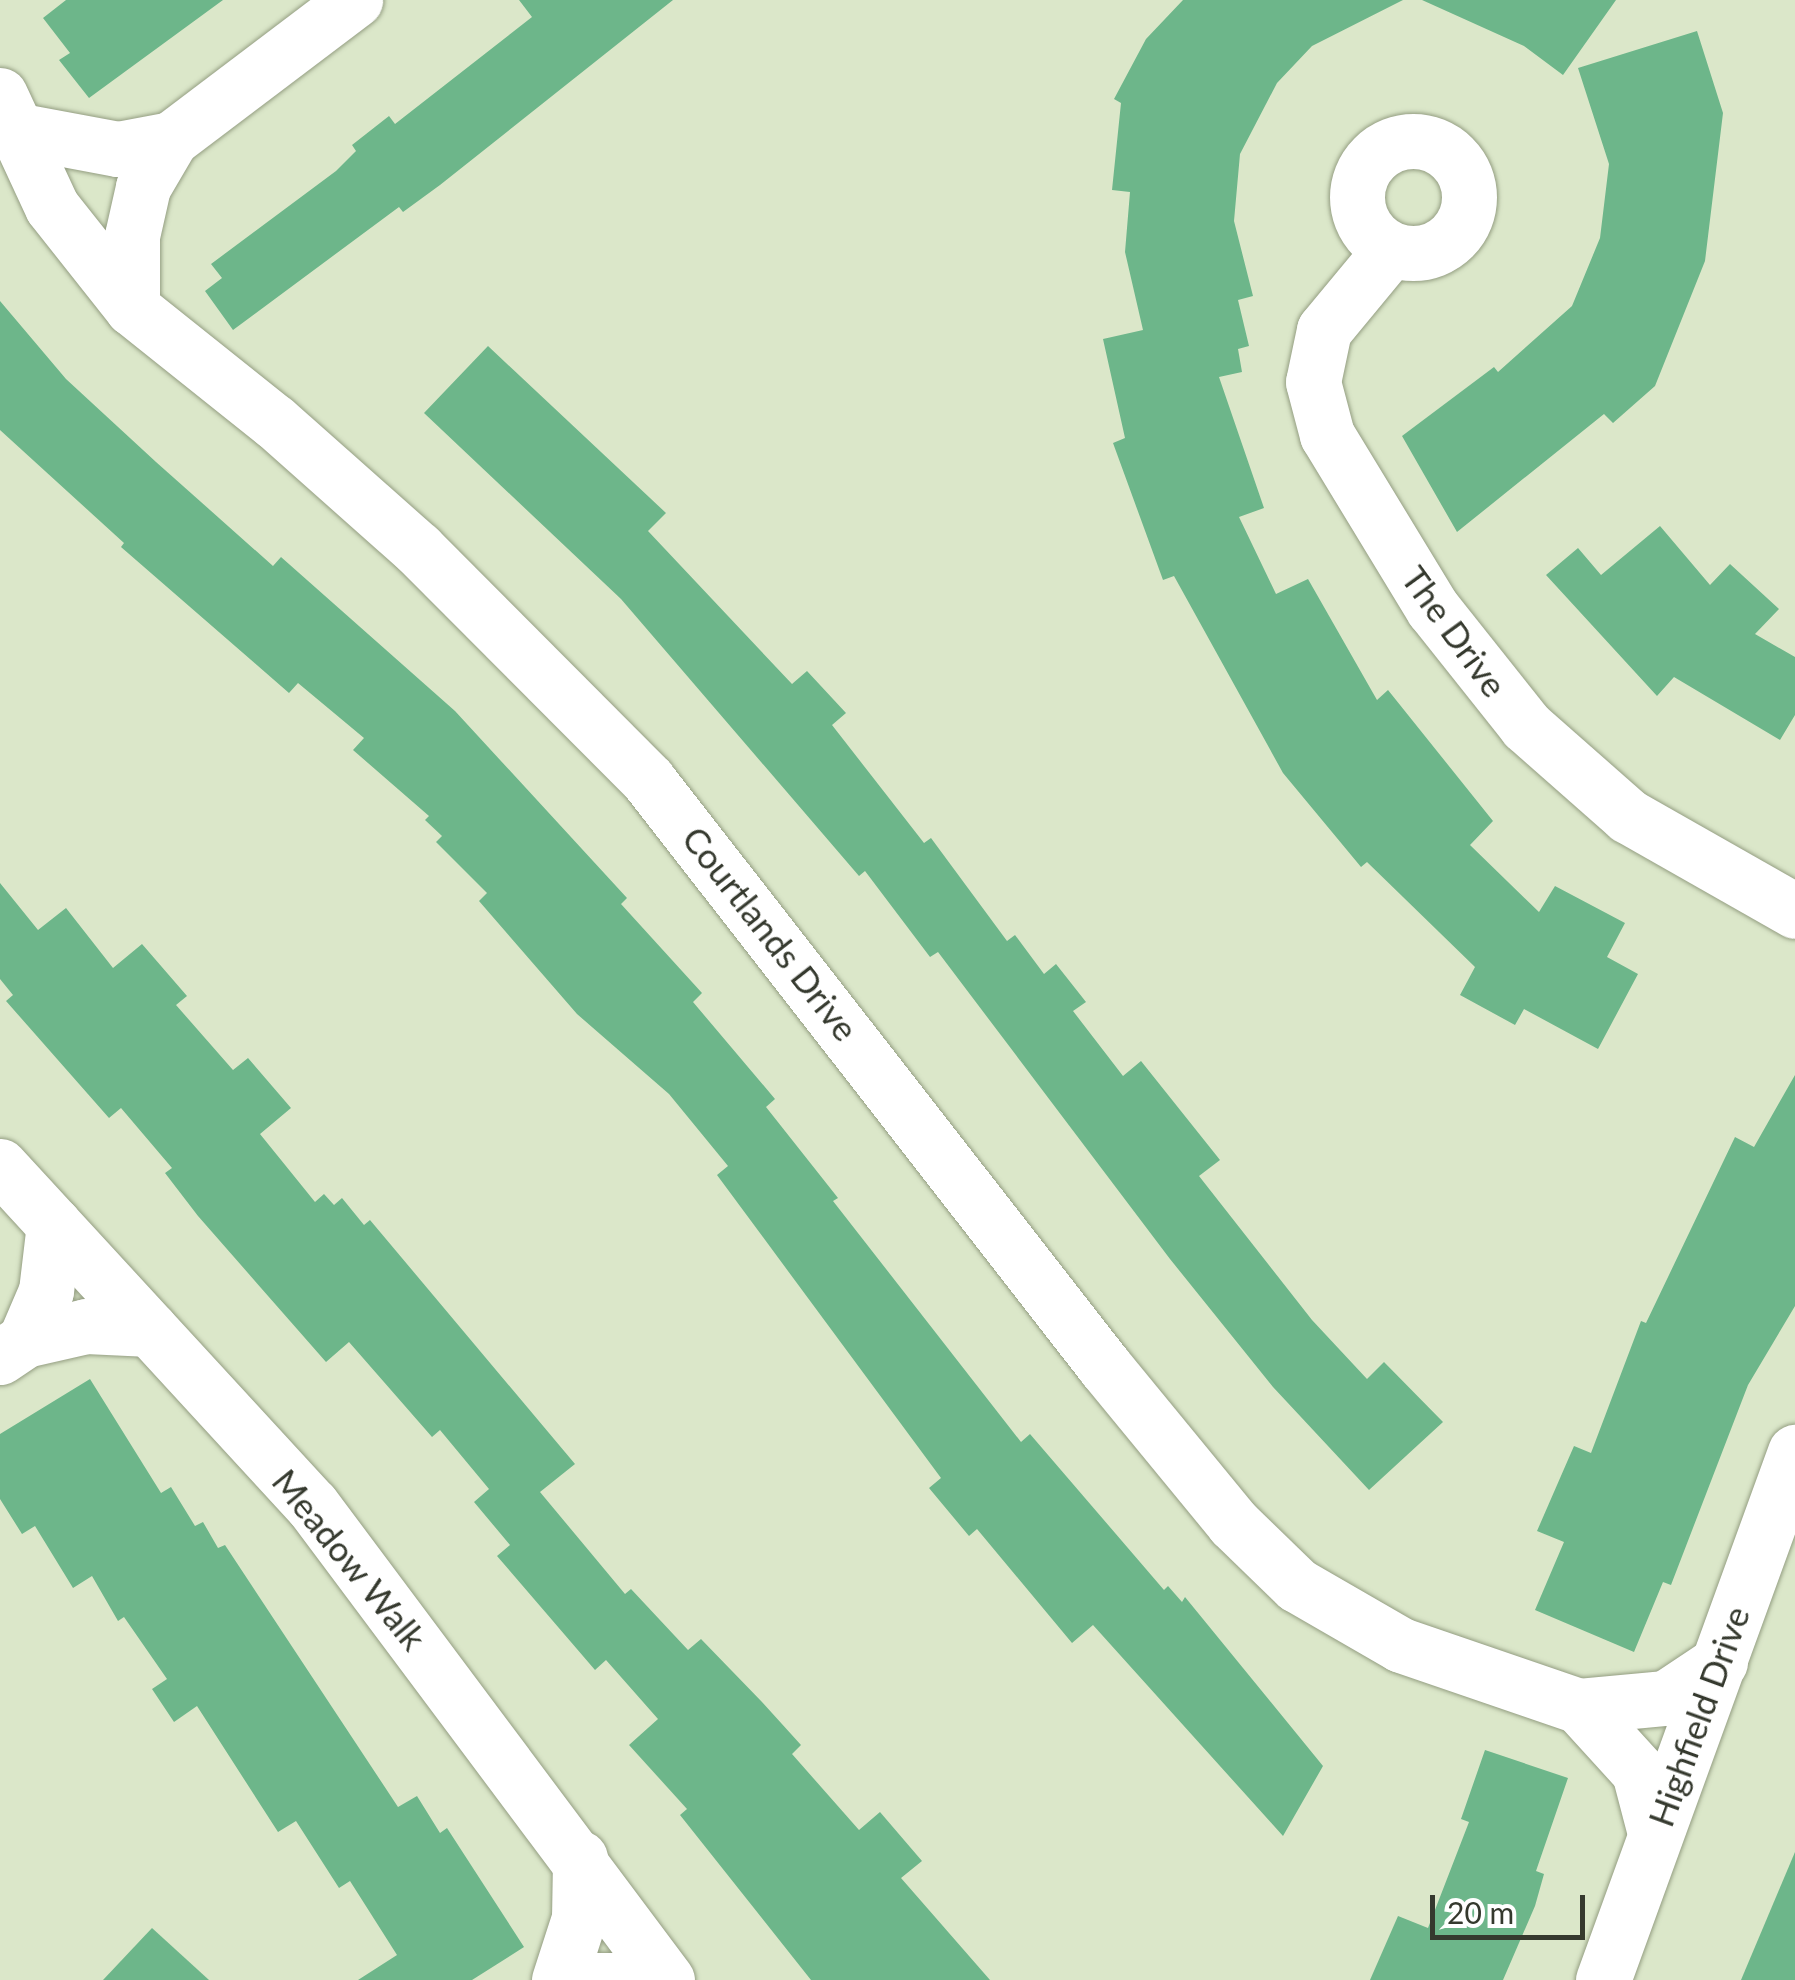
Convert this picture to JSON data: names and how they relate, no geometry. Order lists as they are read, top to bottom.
{
  "streets": {
    "street": [
      "The Drive",
      "Courtlands Drive",
      "Meadow Walk",
      "Highfield Drive"
    ]
  },
  "crossings": [
    ["Courtlands Drive", "Highfield Drive"]
  ],
  "scale_bar": "20 m"
}
